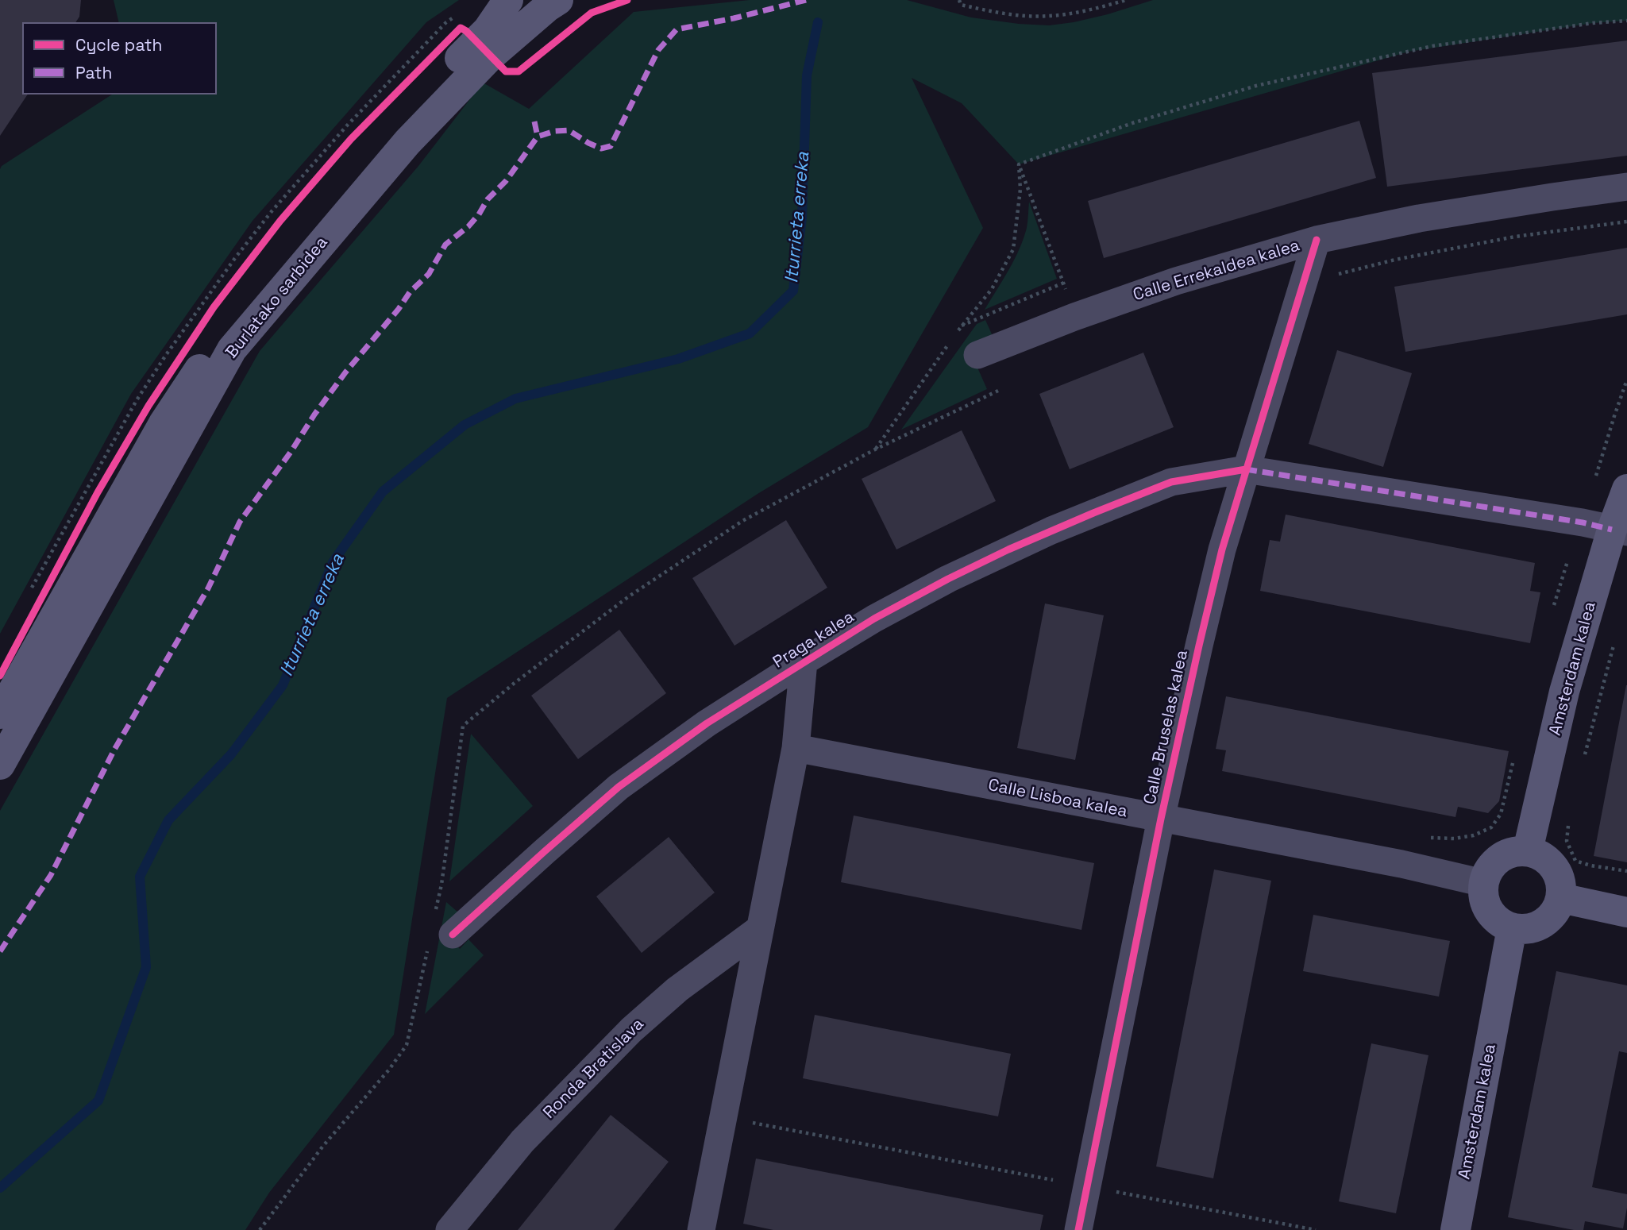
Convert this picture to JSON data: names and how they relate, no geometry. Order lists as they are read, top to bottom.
{
  "streets": {
    "main road": ["Burlatako sarbidea", "Amsterdam kalea"],
    "street": [
      "Calle Errekaldea kalea",
      "Praga kalea",
      "Calle Bruselas kalea",
      "Calle Lisboa kalea",
      "Ronda Bratislava"
    ]
  },
  "crossings": [
    ["Calle Errekaldea kalea", "Calle Bruselas kalea"],
    ["Praga kalea", "Amsterdam kalea"],
    ["Praga kalea", "Calle Bruselas kalea"],
    ["Amsterdam kalea", "Calle Lisboa kalea"],
    ["Calle Bruselas kalea", "Calle Lisboa kalea"]
  ],
  "water": ["Iturrieta erreka"],
  "legend": ["Cycle path", "Path"]
}
